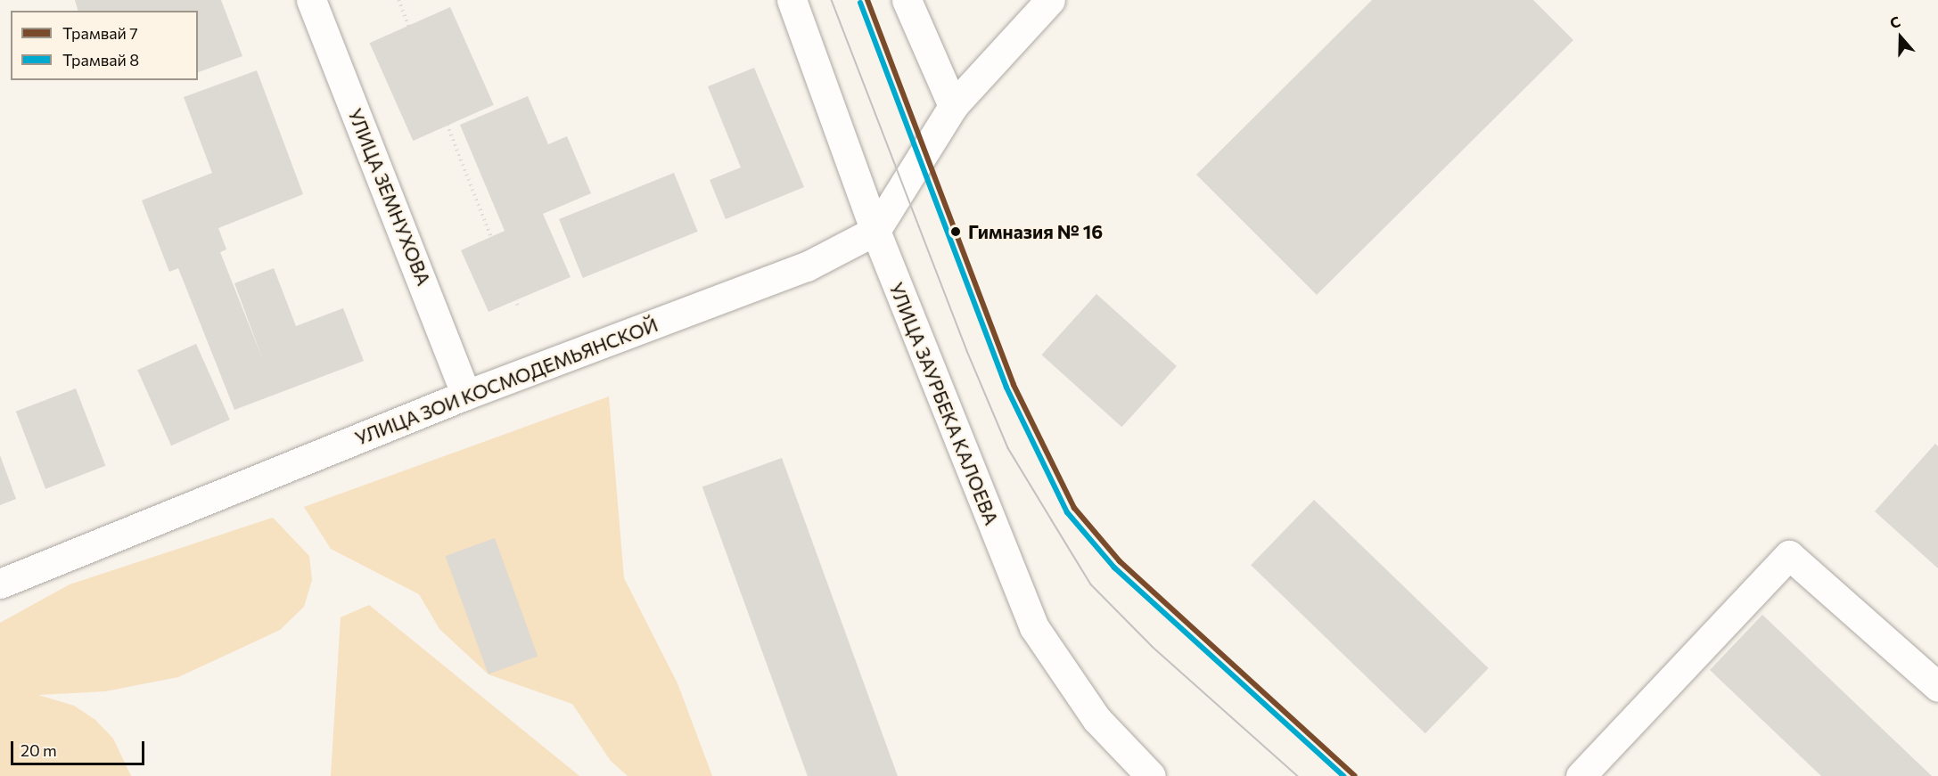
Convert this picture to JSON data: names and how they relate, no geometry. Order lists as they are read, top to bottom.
{
  "streets": {
    "street": ["УЛИЦА ЗЕМНУХОВА", "УЛИЦА ЗОИ КОСМОДЕМЬЯНСКОЙ", "УЛИЦА ЗАУРБЕКА КАЛОЕВА"]
  },
  "crossings": [
    ["УЛИЦА ЗЕМНУХОВА", "УЛИЦА ЗОИ КОСМОДЕМЬЯНСКОЙ"],
    ["УЛИЦА ЗОИ КОСМОДЕМЬЯНСКОЙ", "УЛИЦА ЗАУРБЕКА КАЛОЕВА"]
  ],
  "places": ["Гимназия № 16"],
  "lines": ["tram line 7", "tram line 8"],
  "legend": ["Трамвай 7", "Трамвай 8"],
  "scale_bar": "20 m",
  "north": "top"
}
